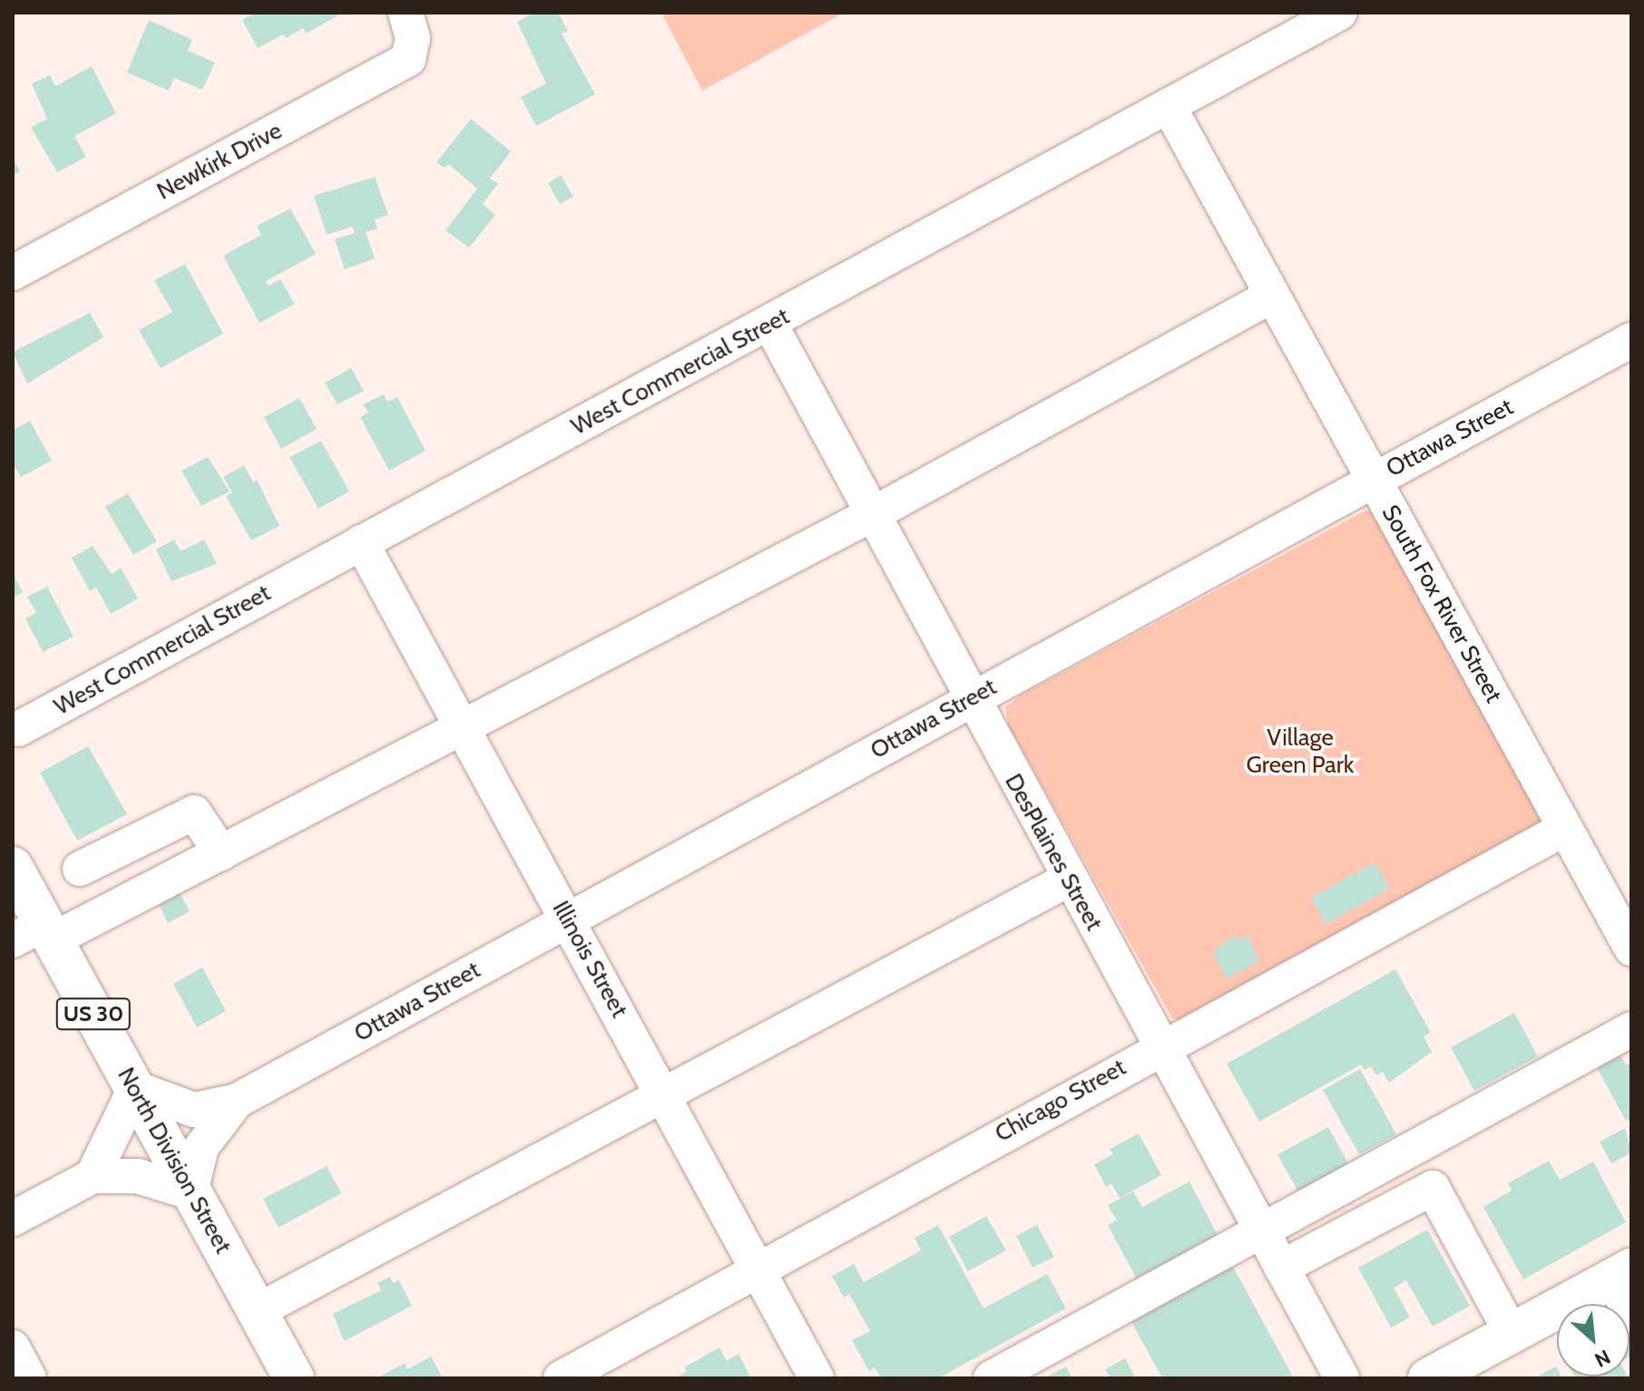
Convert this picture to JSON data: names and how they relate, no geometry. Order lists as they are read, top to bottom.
{
  "streets": {
    "main road": ["US 30", "North Division Street"],
    "street": [
      "Newkirk Drive",
      "West Commercial Street",
      "Ottawa Street",
      "South Fox River Street",
      "DesPlaines Street",
      "Illinois Street",
      "Chicago Street"
    ]
  },
  "crossings": [
    ["West Commercial Street", "South Fox River Street"],
    ["West Commercial Street", "DesPlaines Street"],
    ["West Commercial Street", "Illinois Street"],
    ["Ottawa Street", "South Fox River Street"],
    ["Ottawa Street", "DesPlaines Street"],
    ["Ottawa Street", "Illinois Street"],
    ["Ottawa Street", "North Division Street"],
    ["South Fox River Street", "Chicago Street"],
    ["DesPlaines Street", "Chicago Street"],
    ["Illinois Street", "Chicago Street"]
  ],
  "parks": ["Village Green Park"],
  "north": "bottom right"
}
